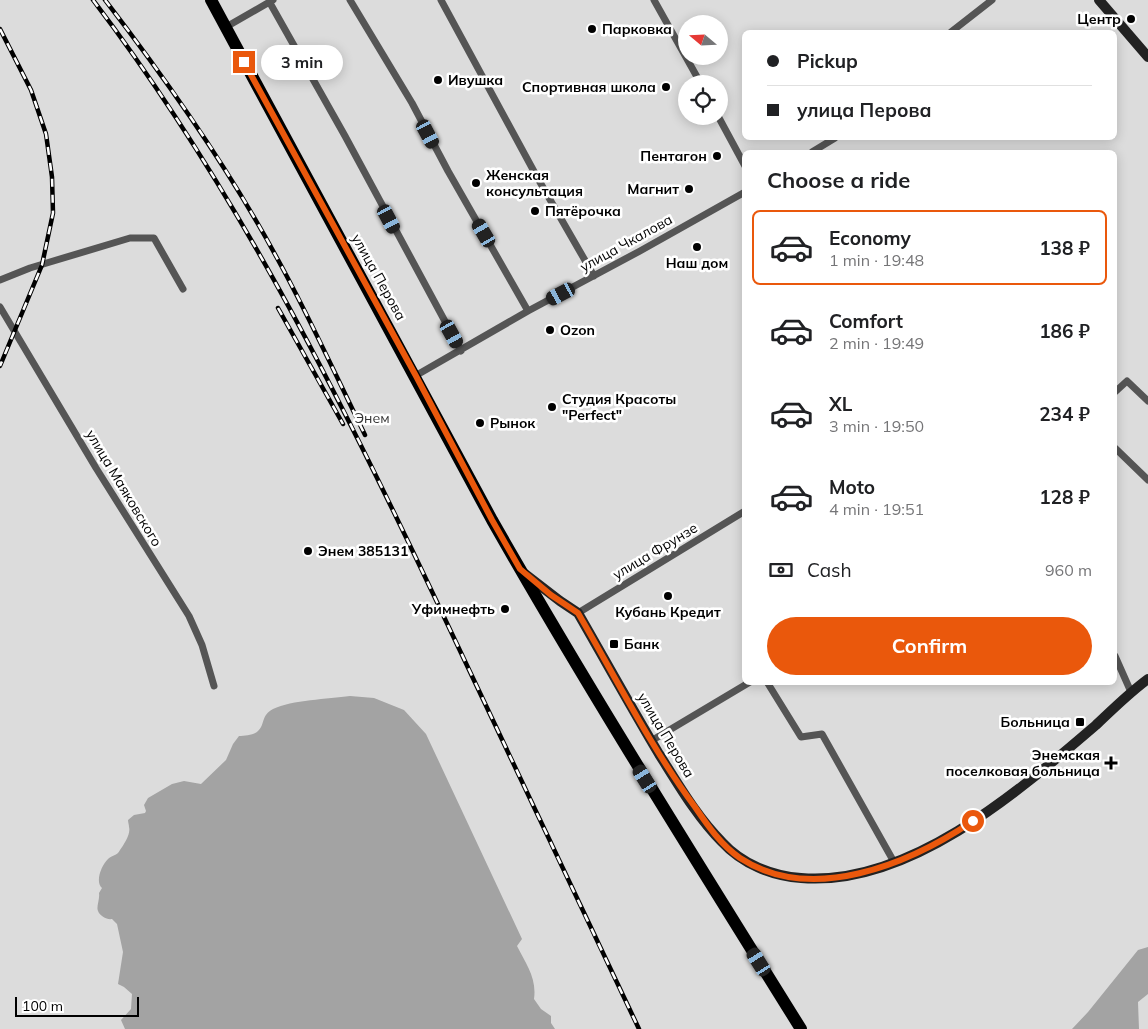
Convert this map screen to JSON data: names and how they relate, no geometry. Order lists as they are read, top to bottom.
{
  "streets": {
    "highway": ["улица Перова"],
    "street": ["улица Чкалова", "улица Маяковского", "улица Фрунзе"]
  },
  "crossings": [
    ["улица Чкалова", "улица Перова"],
    ["улица Перова", "улица Фрунзе"]
  ],
  "parks": ["Энем"],
  "places": {
    "other": [
      "Центр",
      "Парковка",
      "Ивушка",
      "Спортивная школа",
      "Пентагон",
      "Женская консультация",
      "Магнит",
      "Пятёрочка",
      "Наш дом",
      "Ozon",
      "Студия Красоты \"Perfect\"",
      "Рынок",
      "Энем 385131",
      "Кубань Кредит",
      "Уфимнефть"
    ],
    "transit": ["Банк", "Больница"],
    "health": ["Энемская поселковая больница"]
  },
  "scale_bar": "100 m",
  "north": "left",
  "page": {
    "banner": ["Pickup", "улица Перова"],
    "bubble": "3 min",
    "heading": "Choose a ride",
    "list": [
      {
        "name": "Economy",
        "note": "1 min · 19:48",
        "value": "138 ₽"
      },
      {
        "name": "Comfort",
        "note": "2 min · 19:49",
        "value": "186 ₽"
      },
      {
        "name": "XL",
        "note": "3 min · 19:50",
        "value": "234 ₽"
      },
      {
        "name": "Moto",
        "note": "4 min · 19:51",
        "value": "128 ₽"
      }
    ],
    "pay": ["Cash", "960 m"],
    "buttons": "Confirm",
    "scale": "100 m"
  }
}
